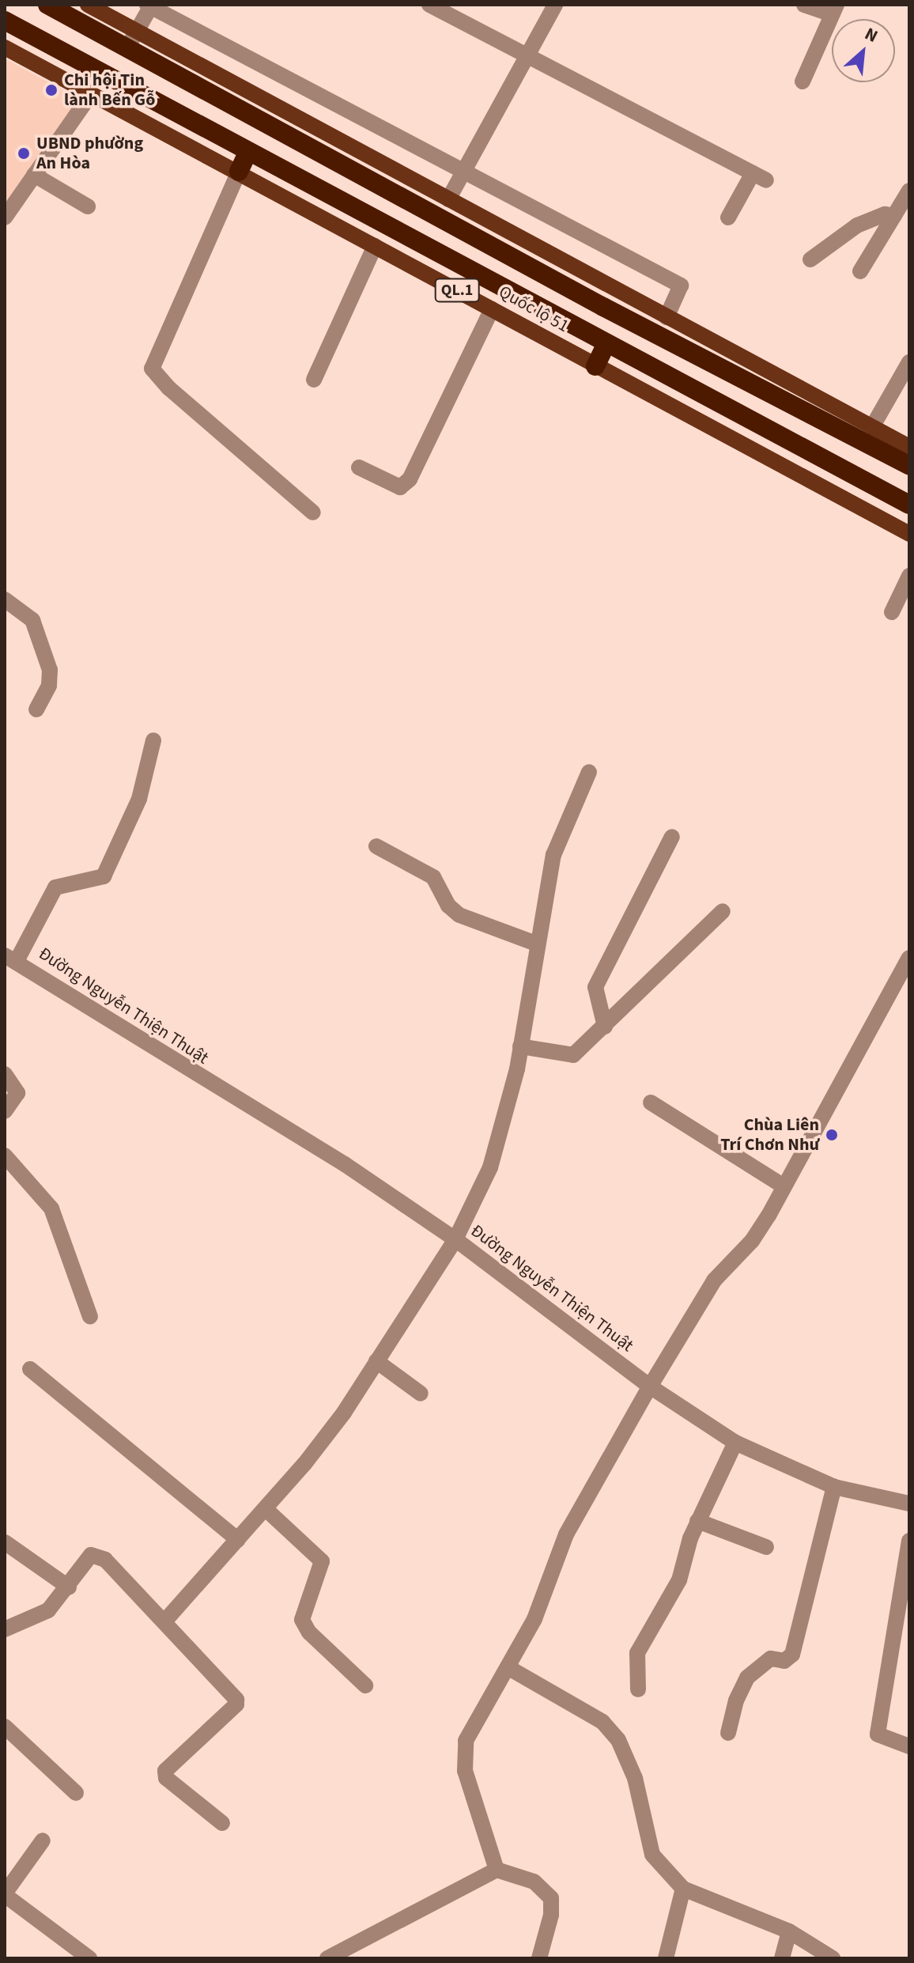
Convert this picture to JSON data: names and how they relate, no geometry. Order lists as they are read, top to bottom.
{
  "streets": {
    "highway": ["QL.1", "Quốc lộ 51"],
    "street": ["Đường Nguyễn Thiện Thuật"]
  },
  "places": ["Chi hội Tin lành Bến Gỗ", "UBND phường An Hòa", "Chùa Liên Trí Chơn Như"],
  "north": "top right"
}
